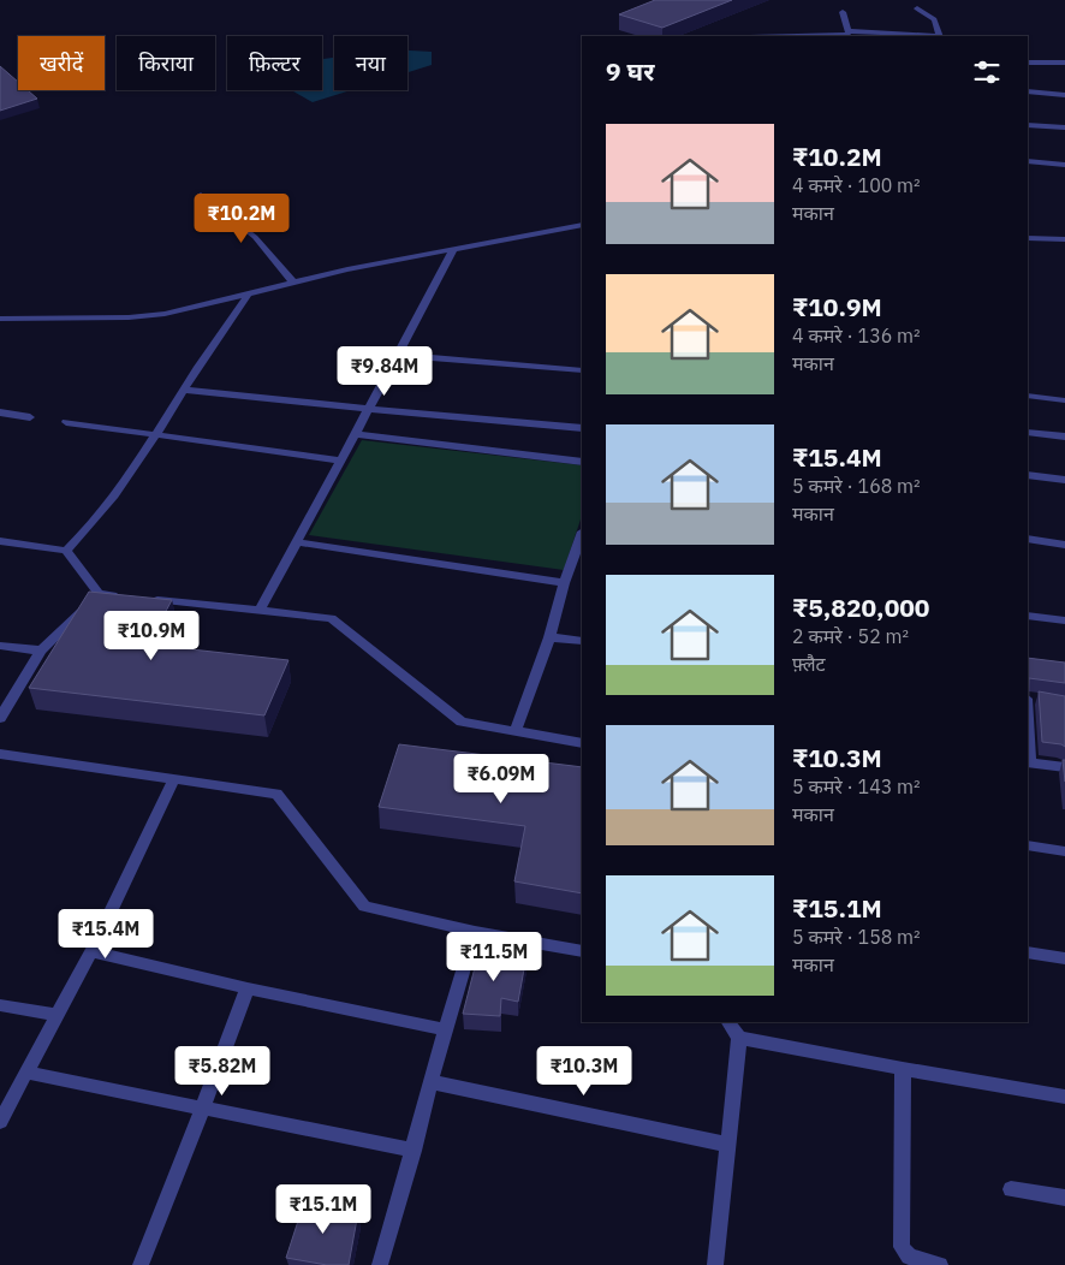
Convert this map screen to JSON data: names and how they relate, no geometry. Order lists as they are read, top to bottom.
{
  "page": {
    "chip": [
      "खरीदें",
      "किराया",
      "फ़िल्टर",
      "नया"
    ],
    "heading": "9 घर",
    "list": [
      {
        "name": "₹10.2M",
        "note": "4 कमरे · 100 m² · मकान"
      },
      {
        "name": "₹10.9M",
        "note": "4 कमरे · 136 m² · मकान"
      },
      {
        "name": "₹15.4M",
        "note": "5 कमरे · 168 m² · मकान"
      },
      {
        "name": "₹5,820,000",
        "note": "2 कमरे · 52 m² · फ़्लैट"
      },
      {
        "name": "₹10.3M",
        "note": "5 कमरे · 143 m² · मकान"
      },
      {
        "name": "₹15.1M",
        "note": "5 कमरे · 158 m² · मकान"
      }
    ],
    "price": [
      "₹10.2M",
      "₹9.84M",
      "₹10.9M",
      "₹6.09M",
      "₹15.4M",
      "₹11.5M",
      "₹5.82M",
      "₹10.3M",
      "₹15.1M"
    ]
  }
}
